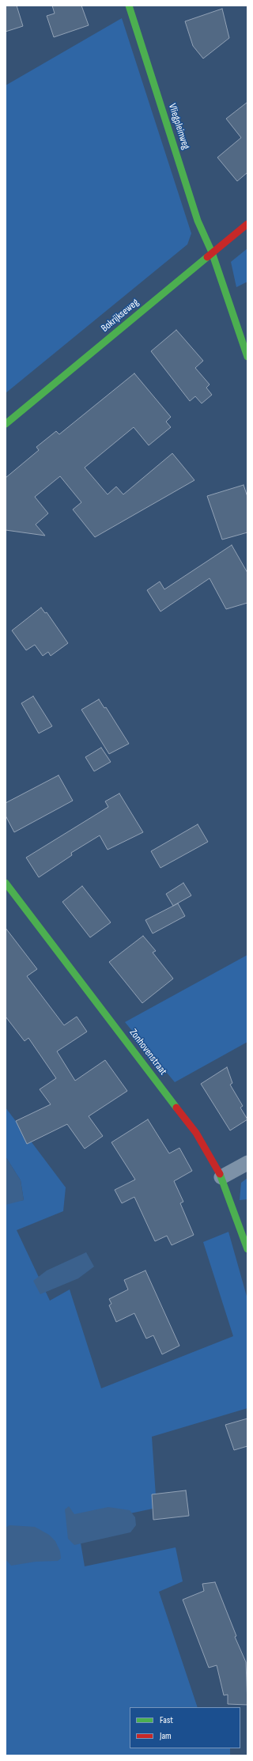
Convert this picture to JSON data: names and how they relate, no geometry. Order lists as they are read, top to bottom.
{
  "streets": {
    "street": ["Vliegpleinweg", "Bokrijkseweg", "Zonhovenstraat"]
  },
  "crossings": [
    ["Vliegpleinweg", "Bokrijkseweg"]
  ],
  "legend": ["Fast", "Jam"]
}
